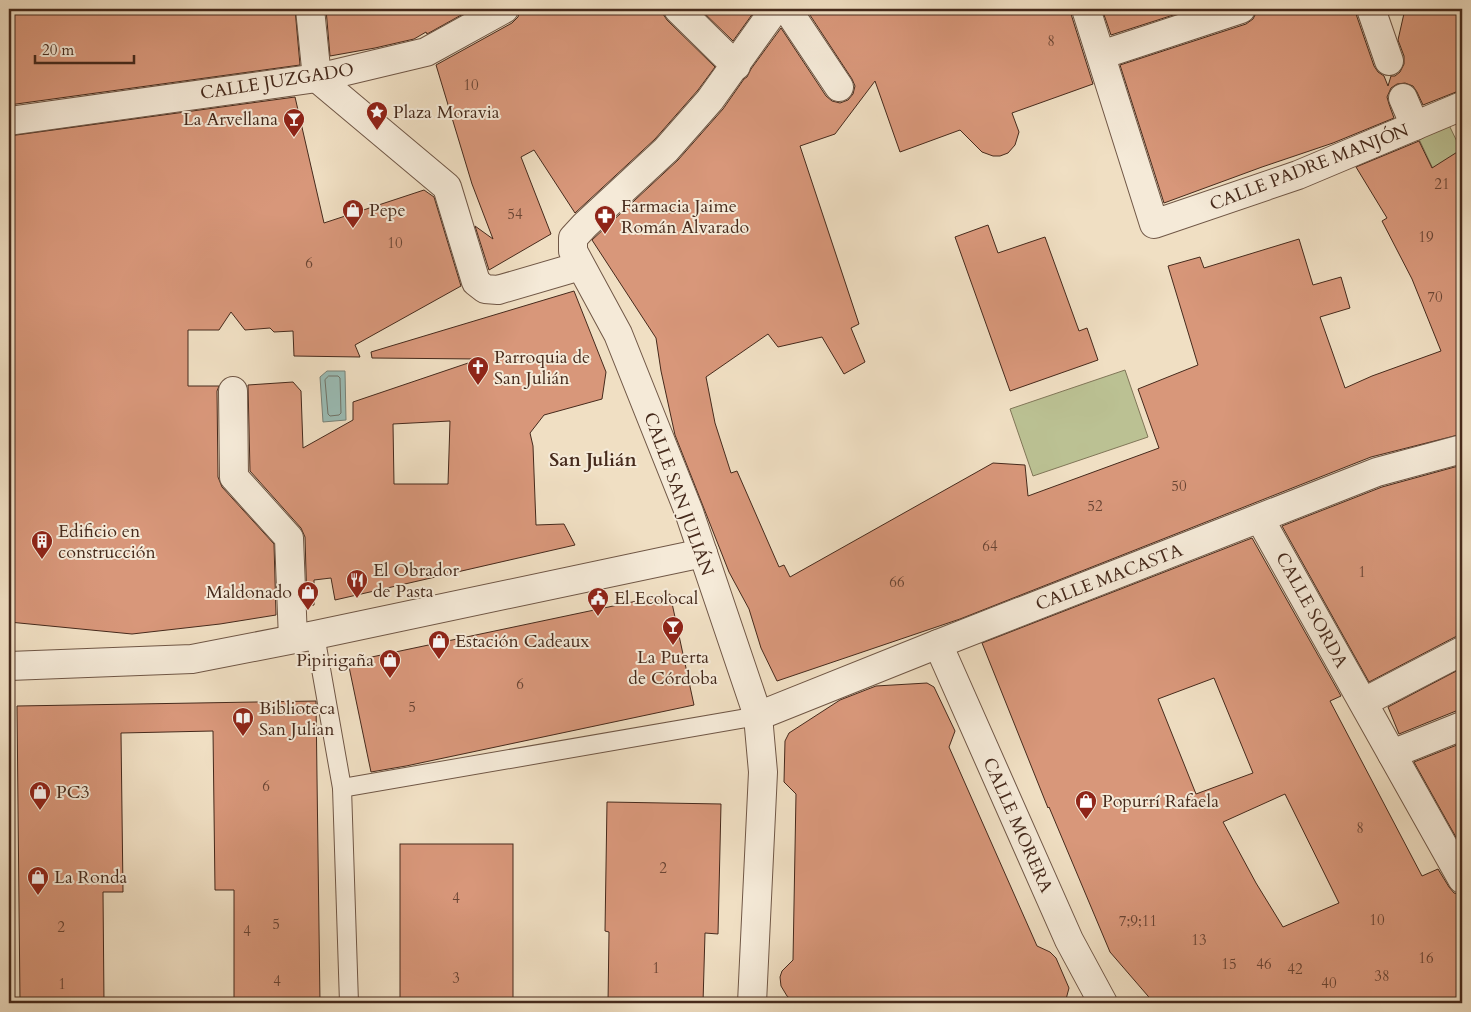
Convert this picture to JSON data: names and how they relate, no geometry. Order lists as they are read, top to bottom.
{
  "streets": {
    "street": [
      "CALLE JUZGADO",
      "CALLE PADRE MANJÓN",
      "CALLE SAN JULIÁN",
      "CALLE MACASTA",
      "CALLE SORDA",
      "CALLE MORERA"
    ]
  },
  "crossings": [
    ["CALLE SAN JULIÁN", "CALLE MACASTA"],
    ["CALLE MACASTA", "CALLE SORDA"],
    ["CALLE MACASTA", "CALLE MORERA"]
  ],
  "districts": ["San Julián"],
  "places": {
    "place": ["Plaza Moravia"],
    "bar": ["La Arvellana", "La Puerta de Córdoba"],
    "shop": [
      "Pepe",
      "Maldonado",
      "Estación Cadeaux",
      "Pipirigaña",
      "PC3",
      "Popurrí Rafaela",
      "La Ronda"
    ],
    "pharmacy": ["Farmacia Jaime Román Alvarado"],
    "church": ["Parroquia de San Julián"],
    "building": ["Edificio en construcción"],
    "restaurant": ["El Obrador de Pasta"],
    "public building": ["El Ecolocal"],
    "library": ["Biblioteca San Julian"]
  },
  "house_numbers": [
    "8",
    "10",
    "21",
    "54",
    "19",
    "10",
    "6",
    "70",
    "50",
    "52",
    "64",
    "1",
    "66",
    "6",
    "5",
    "6",
    "8",
    "2",
    "4",
    "10",
    "7;9;11",
    "5",
    "2",
    "4",
    "13",
    "16",
    "15",
    "46",
    "1",
    "42",
    "38",
    "3",
    "4",
    "40",
    "1"
  ],
  "scale_bar": "20 m"
}
